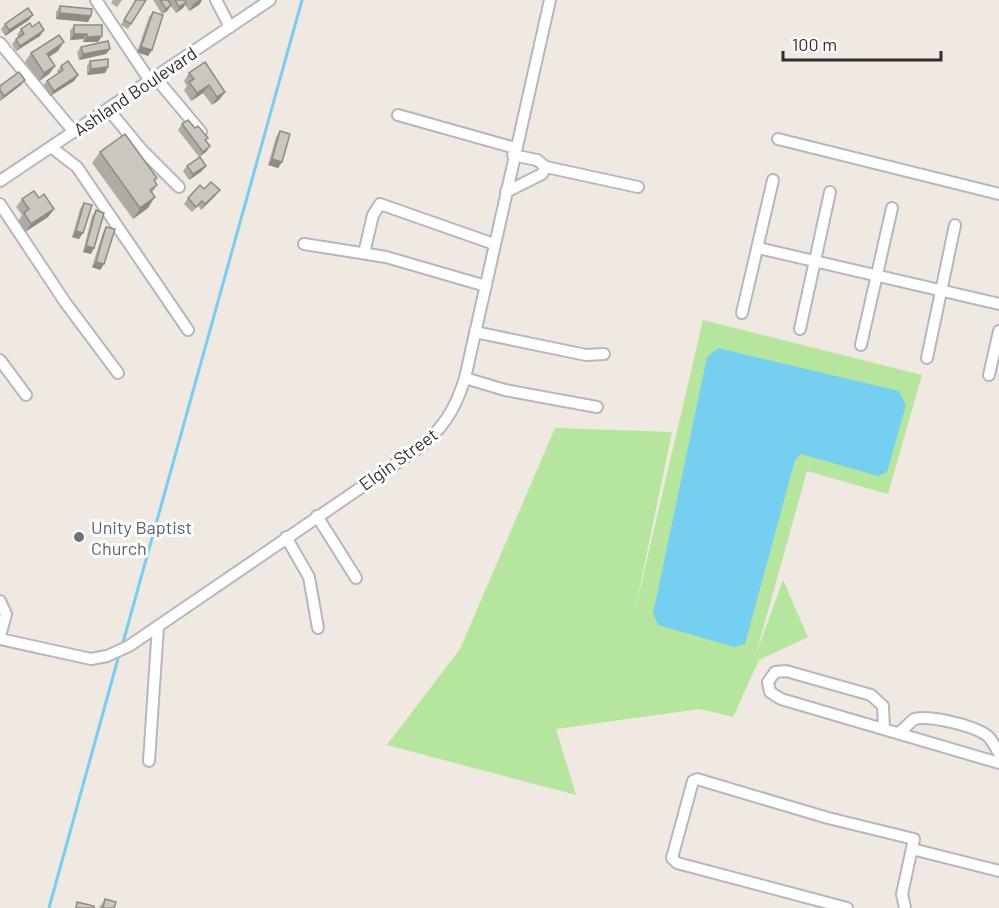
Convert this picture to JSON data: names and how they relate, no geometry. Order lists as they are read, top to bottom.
{
  "streets": {
    "street": ["Ashland Boulevard", "Elgin Street"]
  },
  "places": ["Unity Baptist Church"],
  "scale_bar": "100 m"
}
